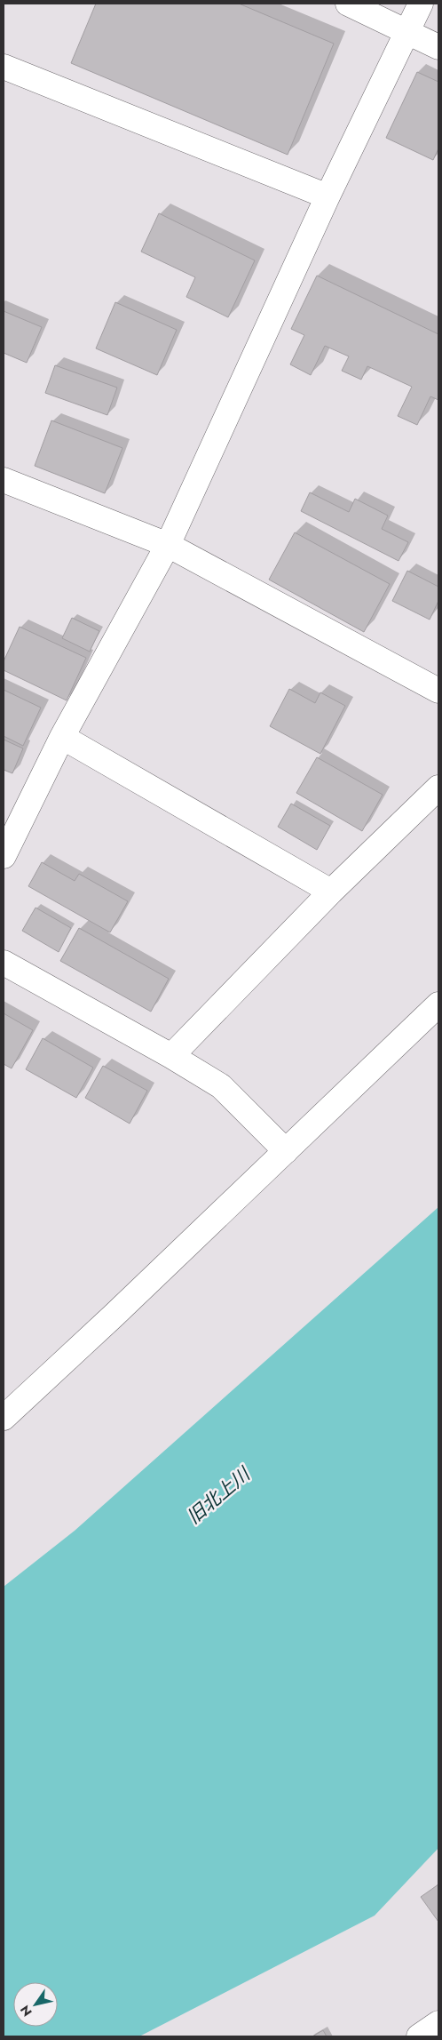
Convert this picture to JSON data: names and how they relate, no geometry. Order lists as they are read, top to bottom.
{
  "water": ["旧北上川"],
  "north": "bottom left"
}
